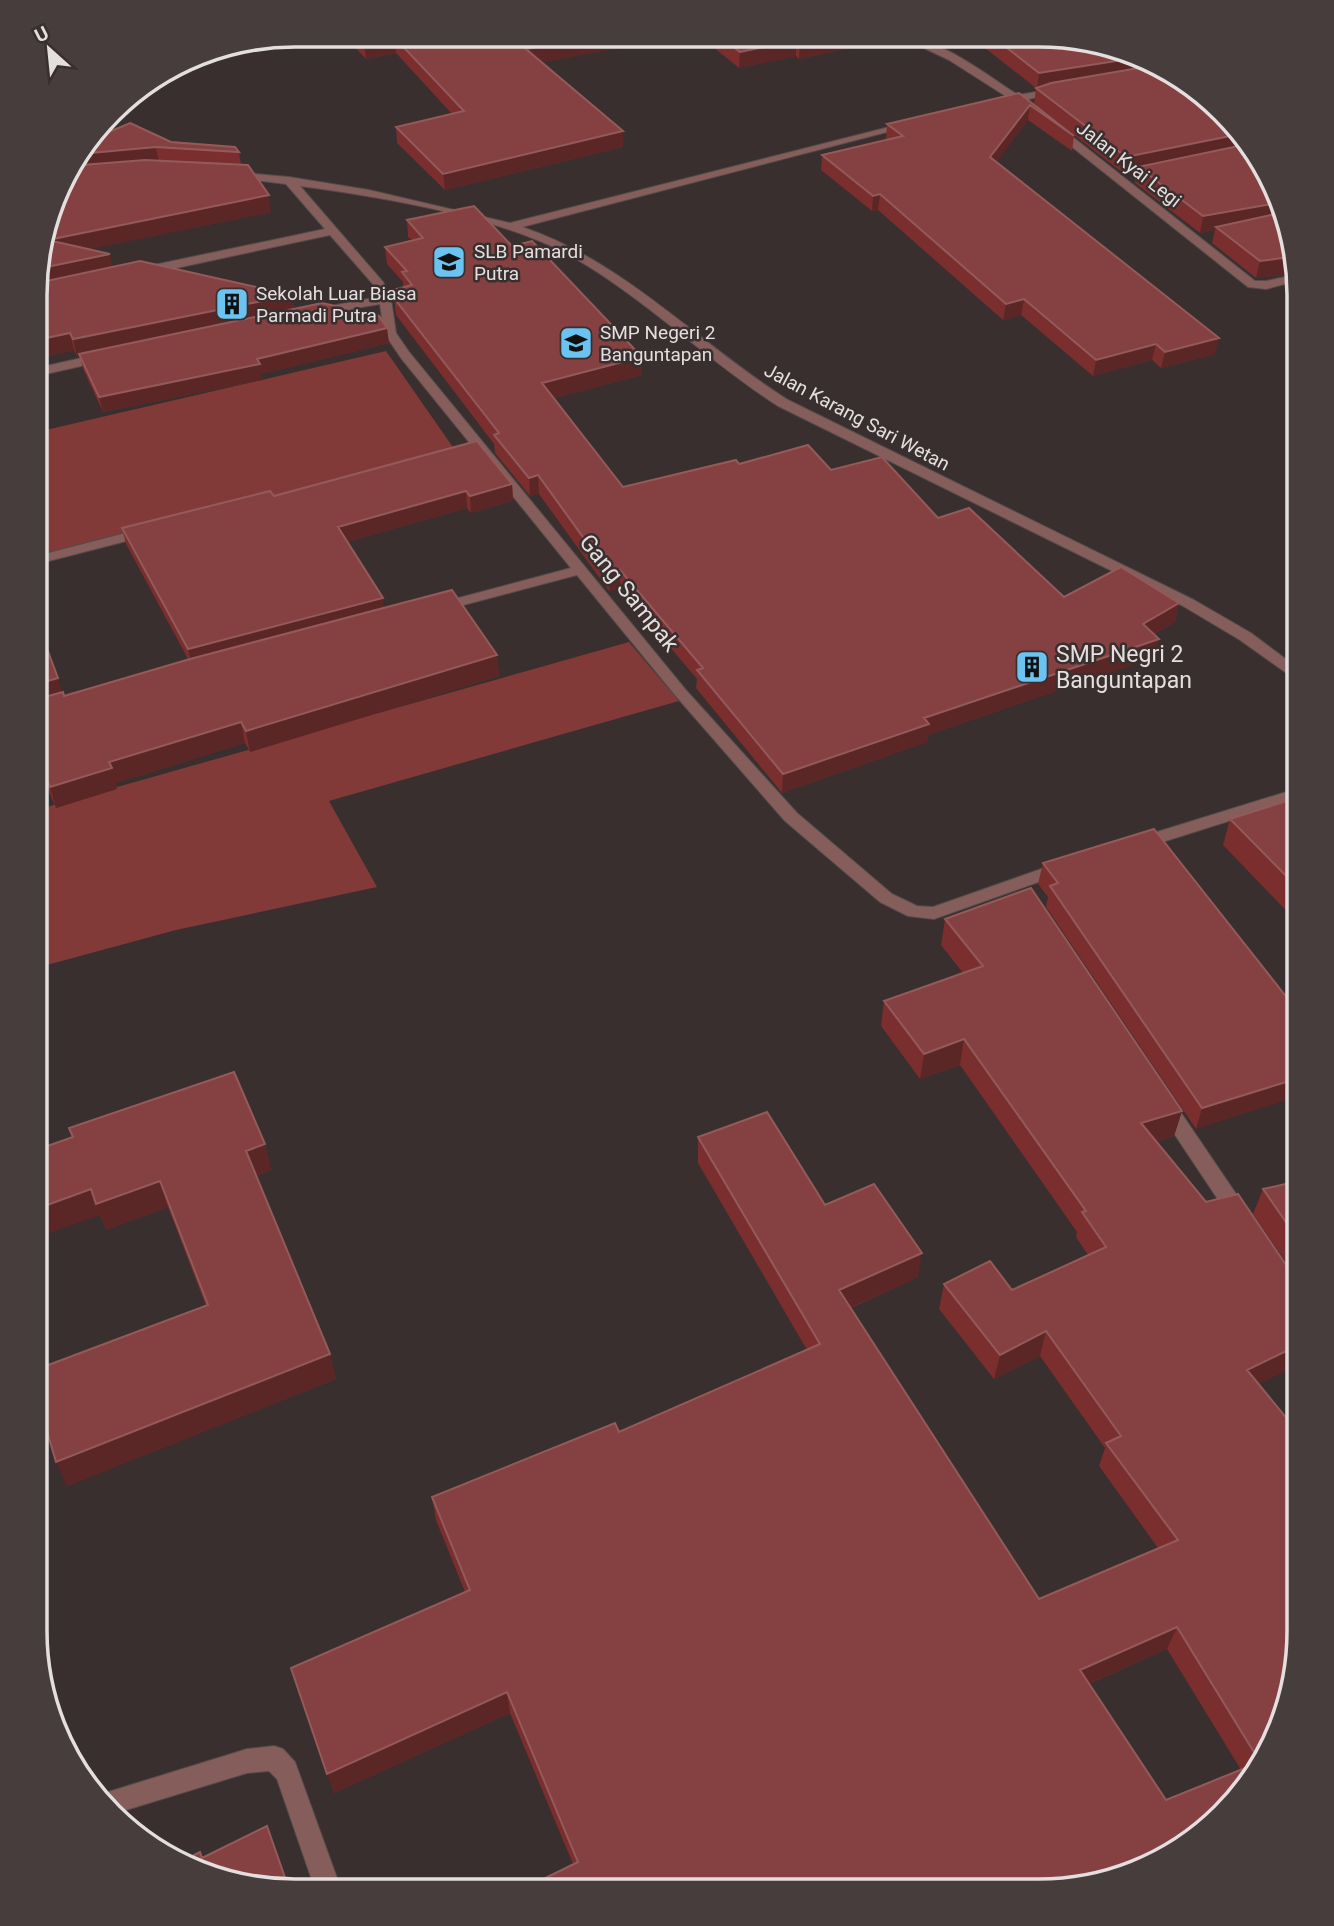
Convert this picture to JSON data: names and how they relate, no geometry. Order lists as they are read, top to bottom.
{
  "streets": {
    "street": ["Jalan Kyai Legi", "Jalan Karang Sari Wetan", "Gang Sampak"]
  },
  "crossings": [
    ["Jalan Karang Sari Wetan", "Gang Sampak"]
  ],
  "places": {
    "school or university": ["SLB Pamardi Putra", "SMP Negeri 2 Banguntapan"],
    "building": ["Sekolah Luar Biasa Parmadi Putra", "SMP Negri 2 Banguntapan"]
  },
  "north": "top left"
}
